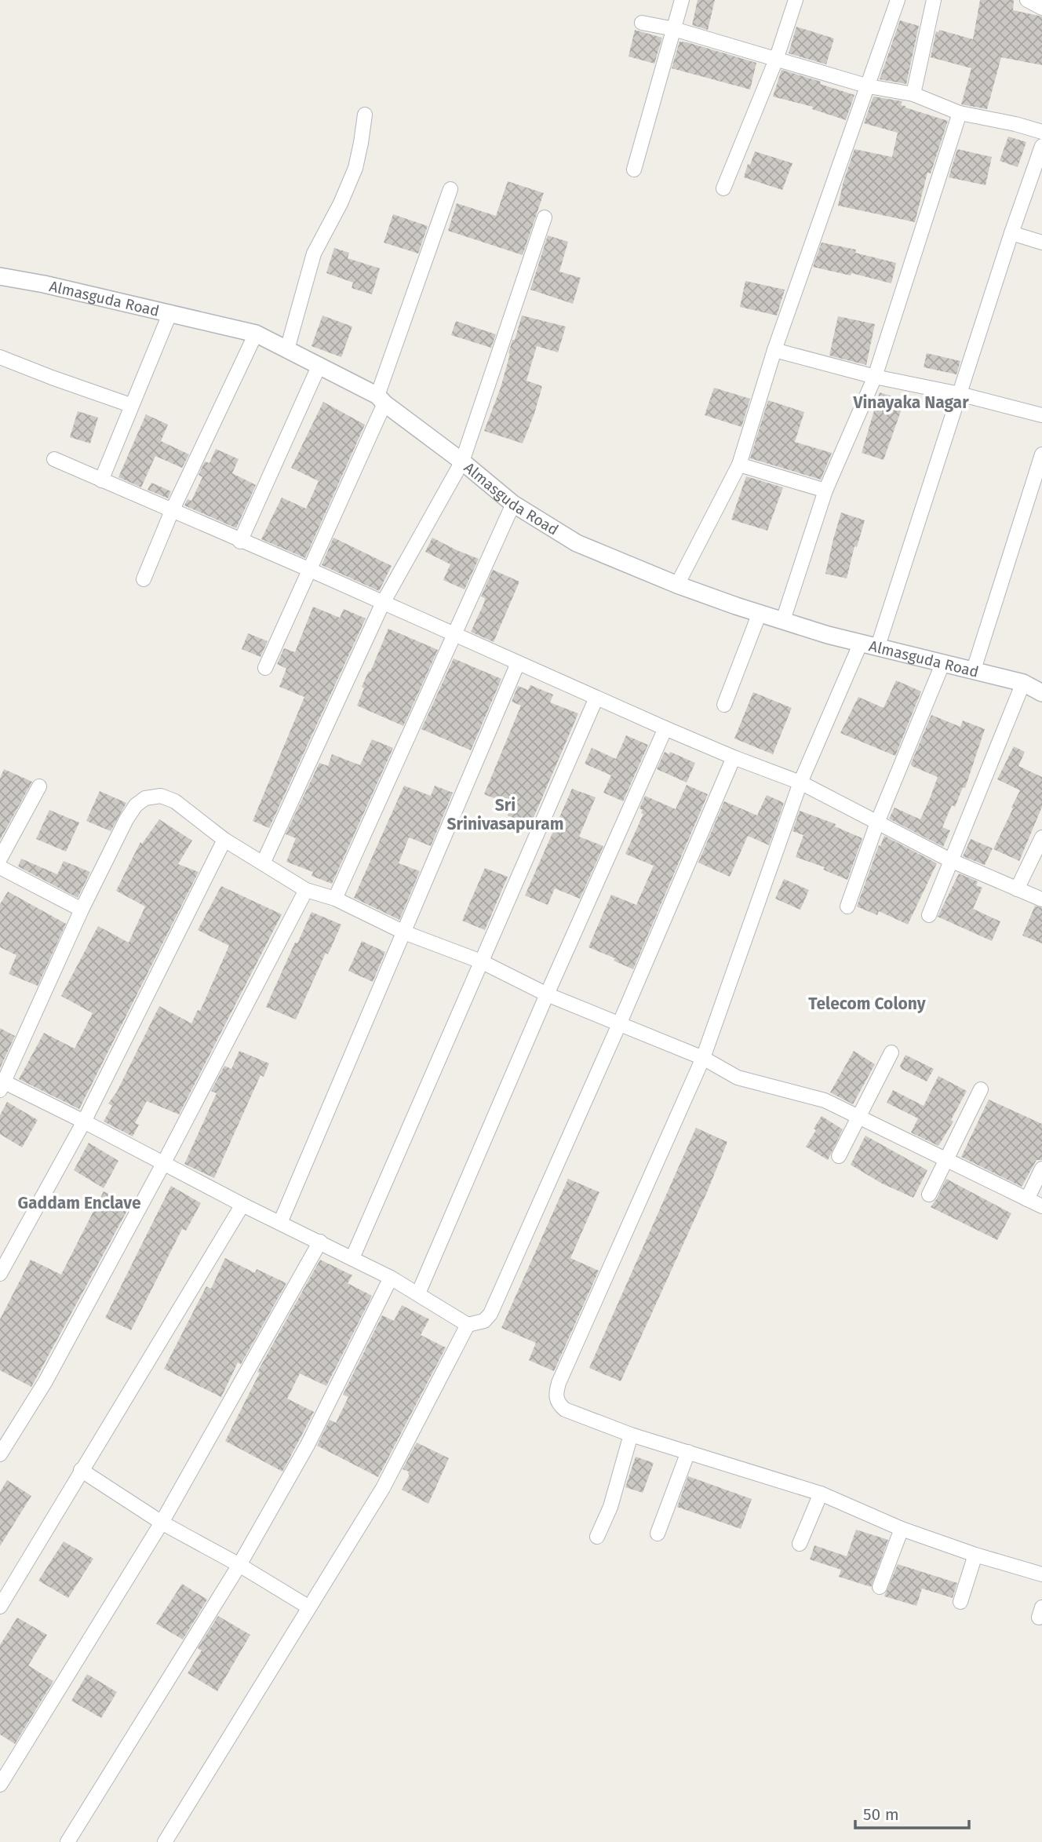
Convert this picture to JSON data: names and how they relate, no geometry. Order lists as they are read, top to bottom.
{
  "streets": {
    "street": ["Almasguda Road"]
  },
  "districts": [
    "Vinayaka Nagar",
    "Sri Srinivasapuram",
    "Telecom Colony",
    "Gaddam Enclave"
  ],
  "scale_bar": "50 m"
}
